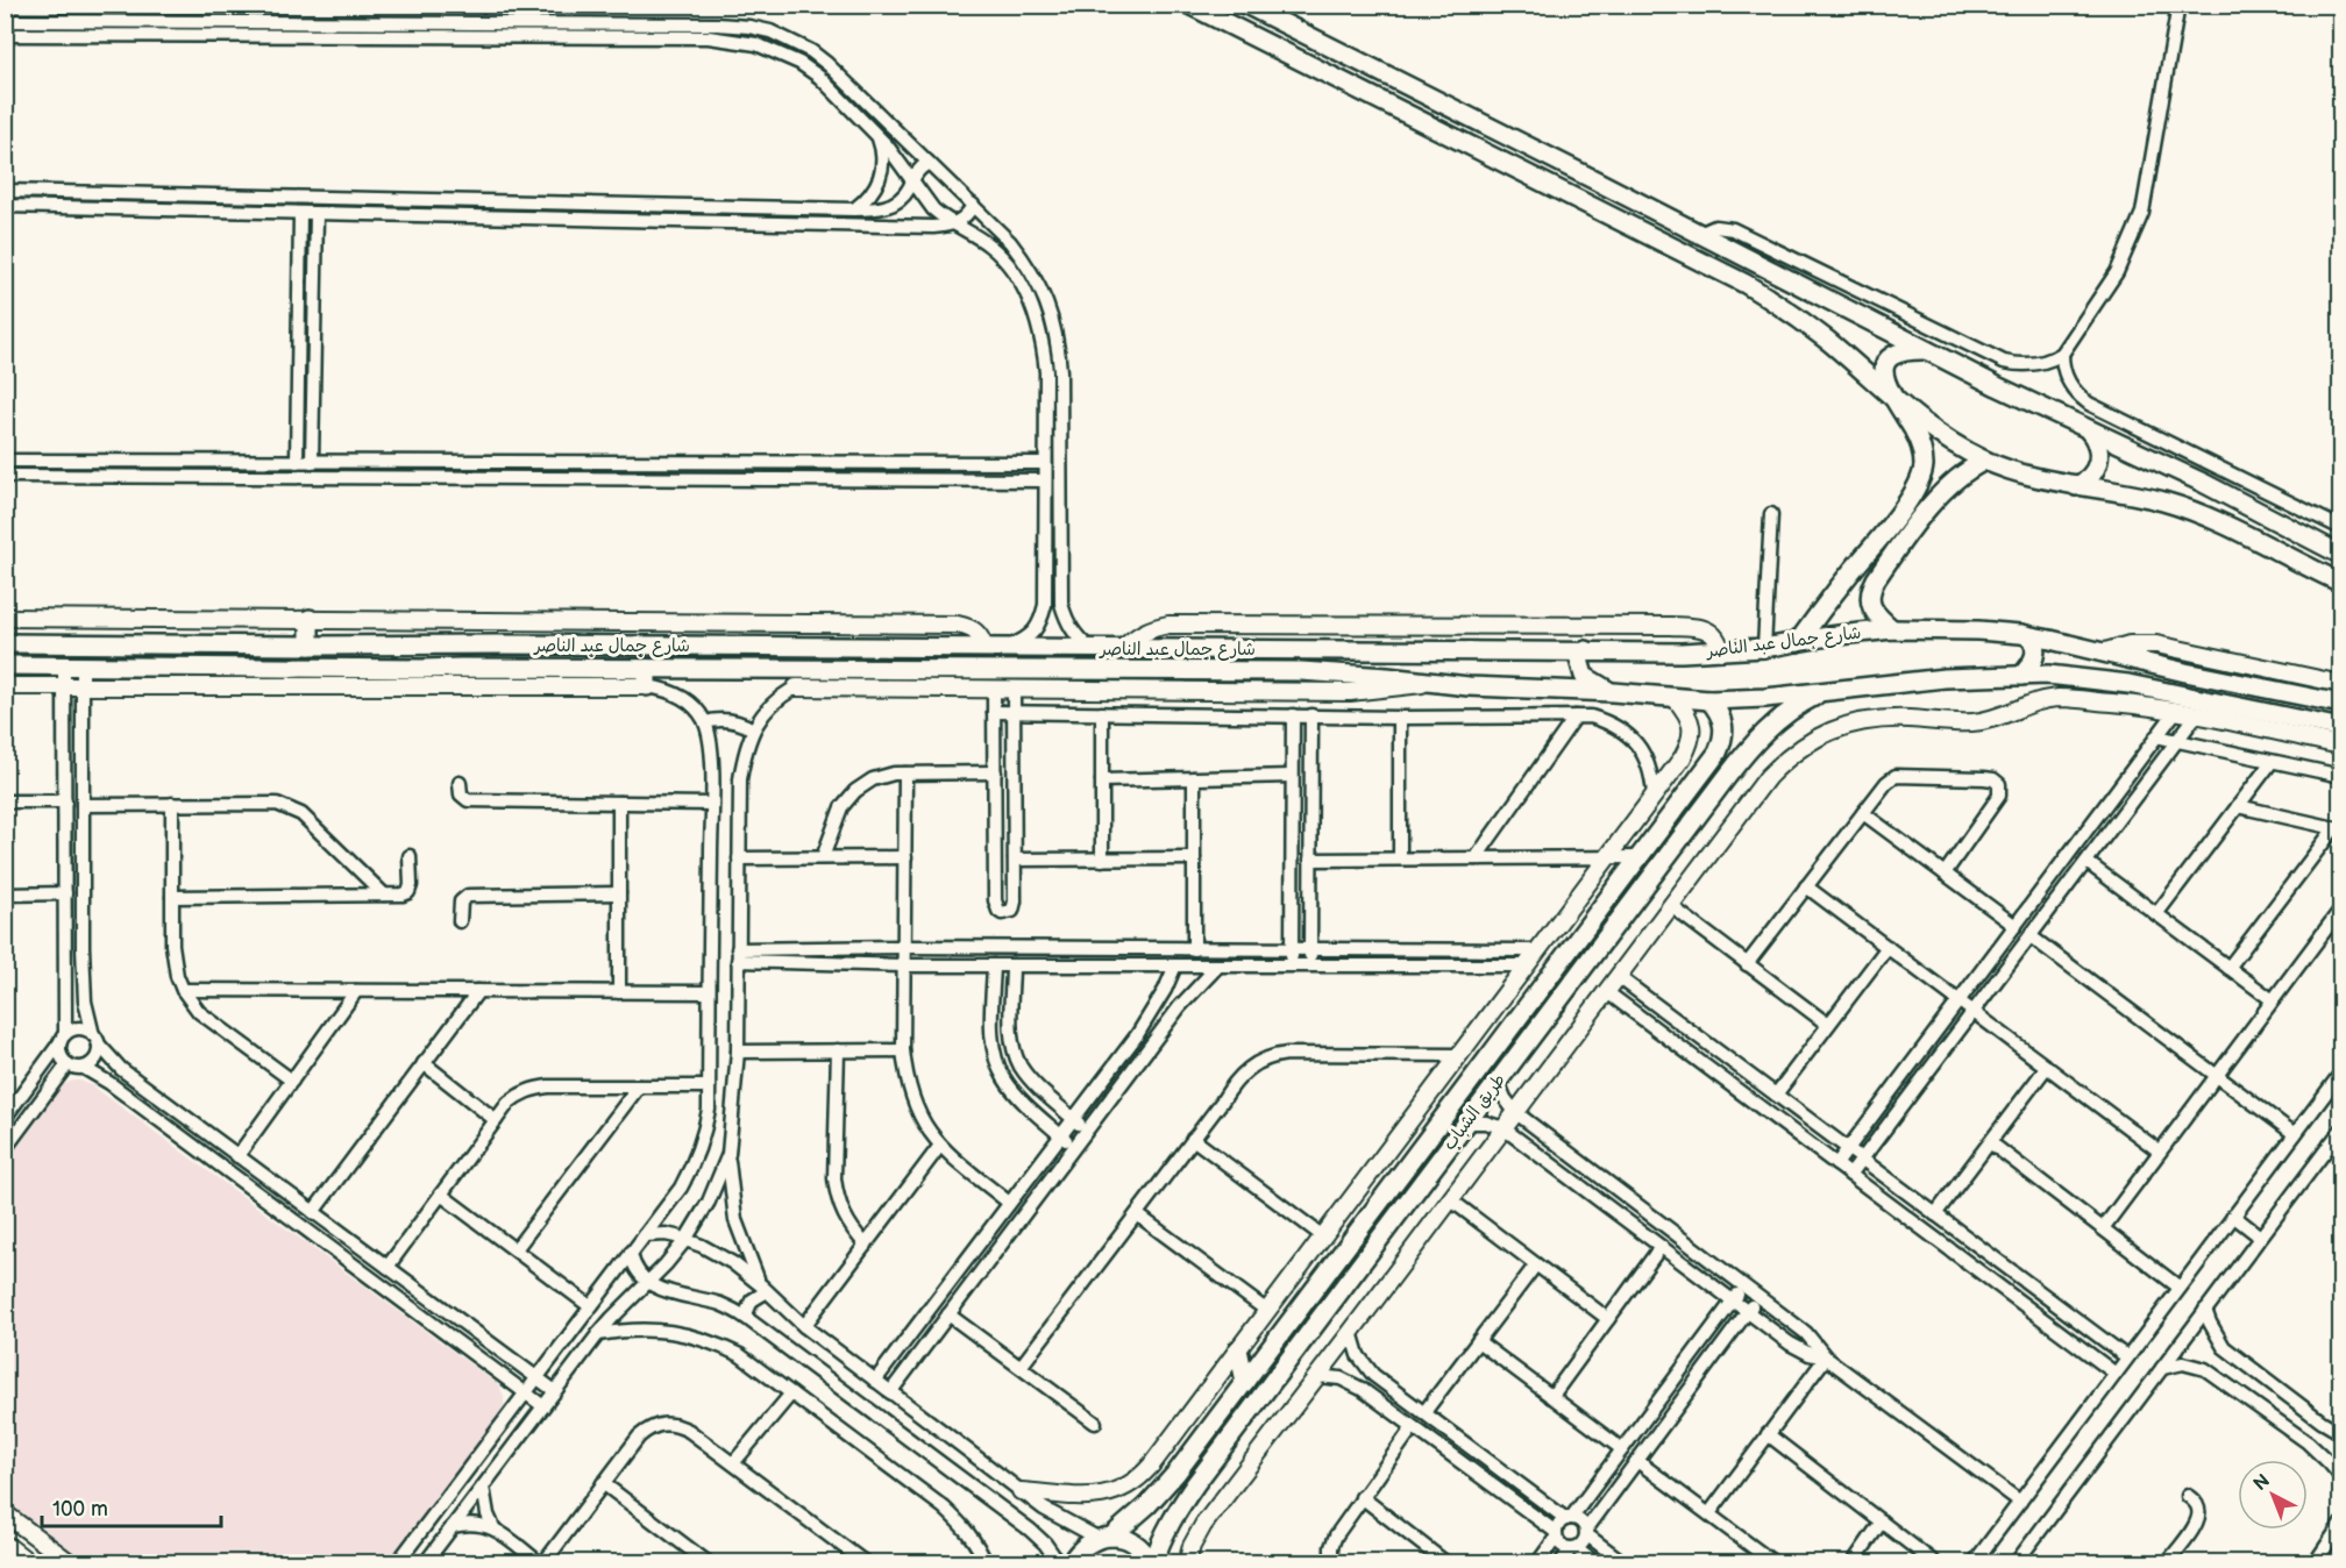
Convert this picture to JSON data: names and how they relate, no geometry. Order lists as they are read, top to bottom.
{
  "streets": {
    "main road": ["شارع جمال عبد الناصر", "طريق الشباب"]
  },
  "crossings": [
    ["شارع جمال عبد الناصر", "طريق الشباب"]
  ],
  "scale_bar": "100 m",
  "north": "top left"
}
